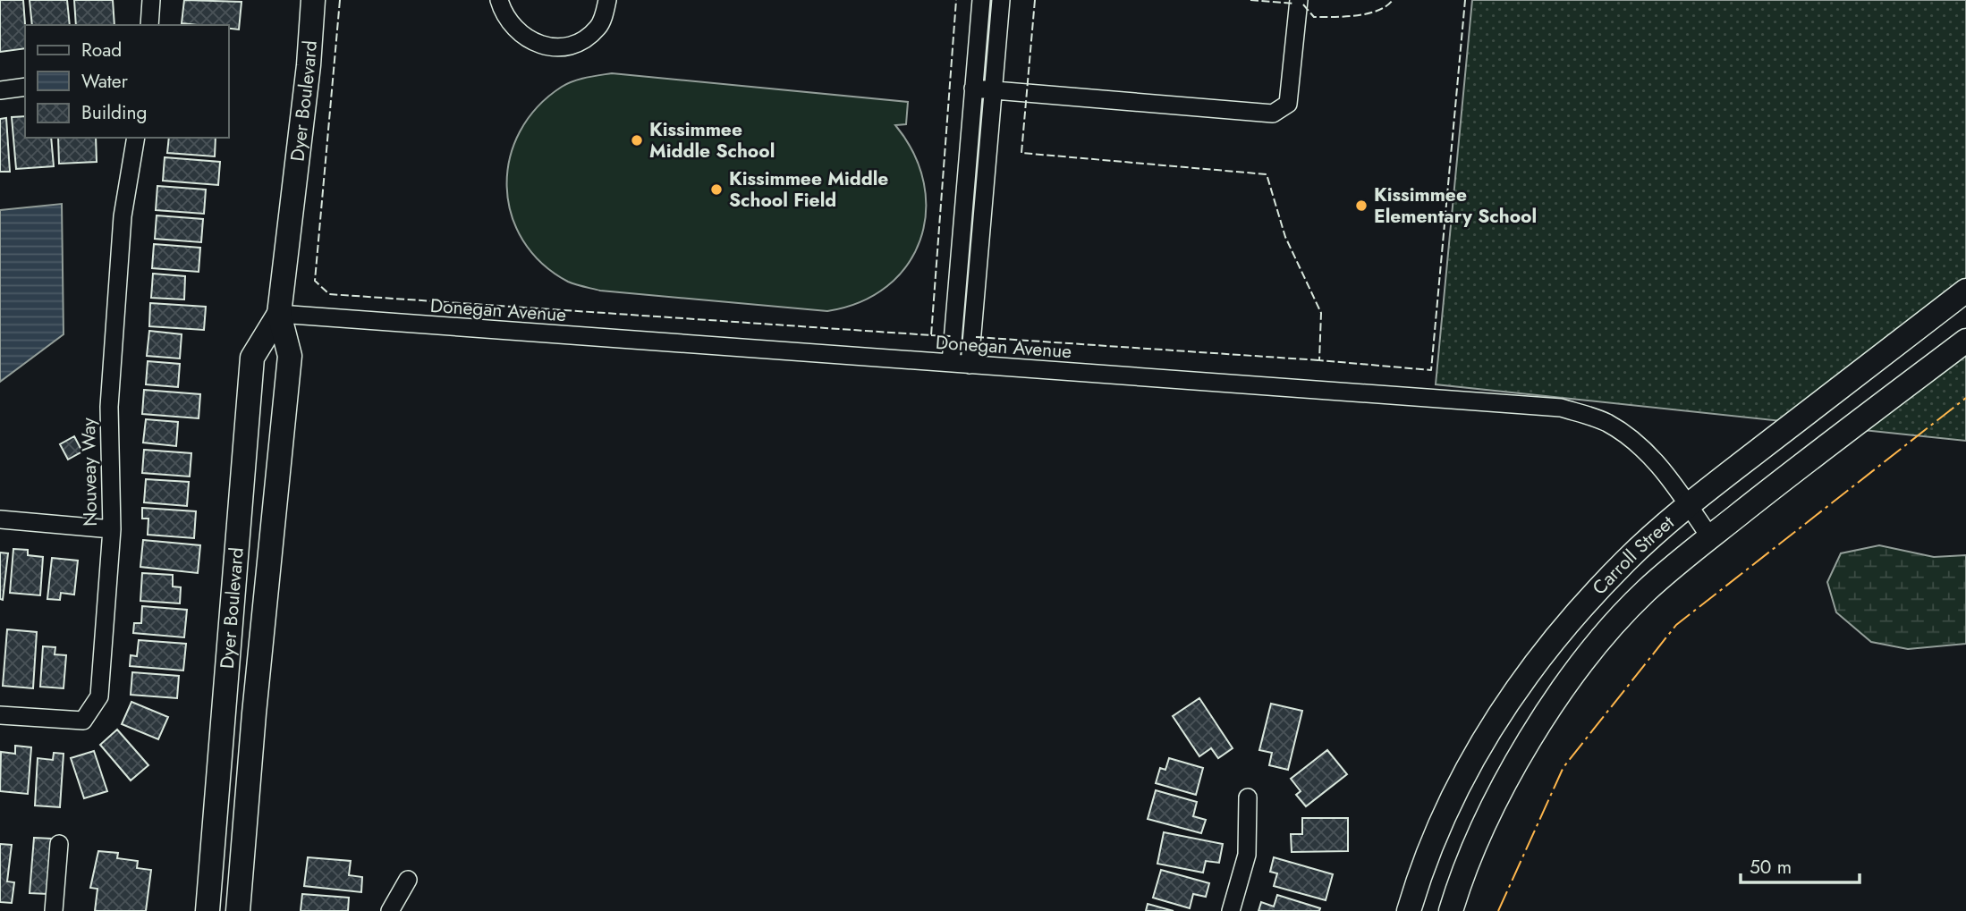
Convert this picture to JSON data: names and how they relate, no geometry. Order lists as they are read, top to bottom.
{
  "streets": {
    "main road": ["Dyer Boulevard", "Carroll Street"],
    "street": ["Donegan Avenue", "Nouveay Way"]
  },
  "crossings": [
    ["Dyer Boulevard", "Donegan Avenue"],
    ["Donegan Avenue", "Carroll Street"]
  ],
  "places": ["Kissimmee Middle School", "Kissimmee Middle School Field", "Kissimmee Elementary School"],
  "legend": ["Road", "Water", "Building"],
  "scale_bar": "50 m"
}
